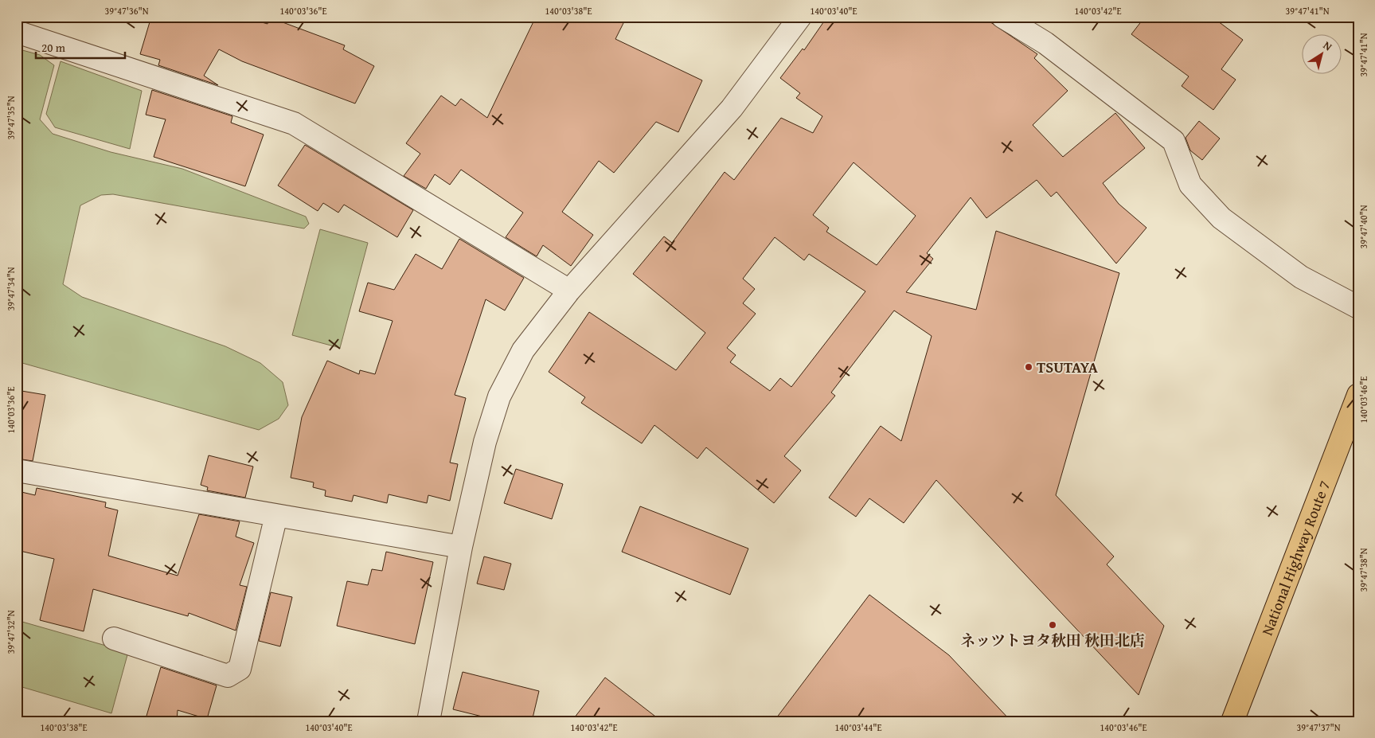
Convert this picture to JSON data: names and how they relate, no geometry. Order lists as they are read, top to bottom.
{
  "streets": {
    "highway": ["National Highway Route 7"]
  },
  "places": ["TSUTAYA", "ネッツトヨタ秋田 秋田北店"],
  "scale_bar": "20 m",
  "north": "top right",
  "coordinates": [
    "39°47'36\"N",
    "140°03'36\"E",
    "140°03'38\"E",
    "140°03'40\"E",
    "140°03'42\"E",
    "39°47'41\"N",
    "39°47'35\"N",
    "39°47'40\"N",
    "39°47'34\"N",
    "140°03'46\"E",
    "39°47'38\"N",
    "39°47'32\"N",
    "140°03'44\"E",
    "39°47'37\"N"
  ]
}
